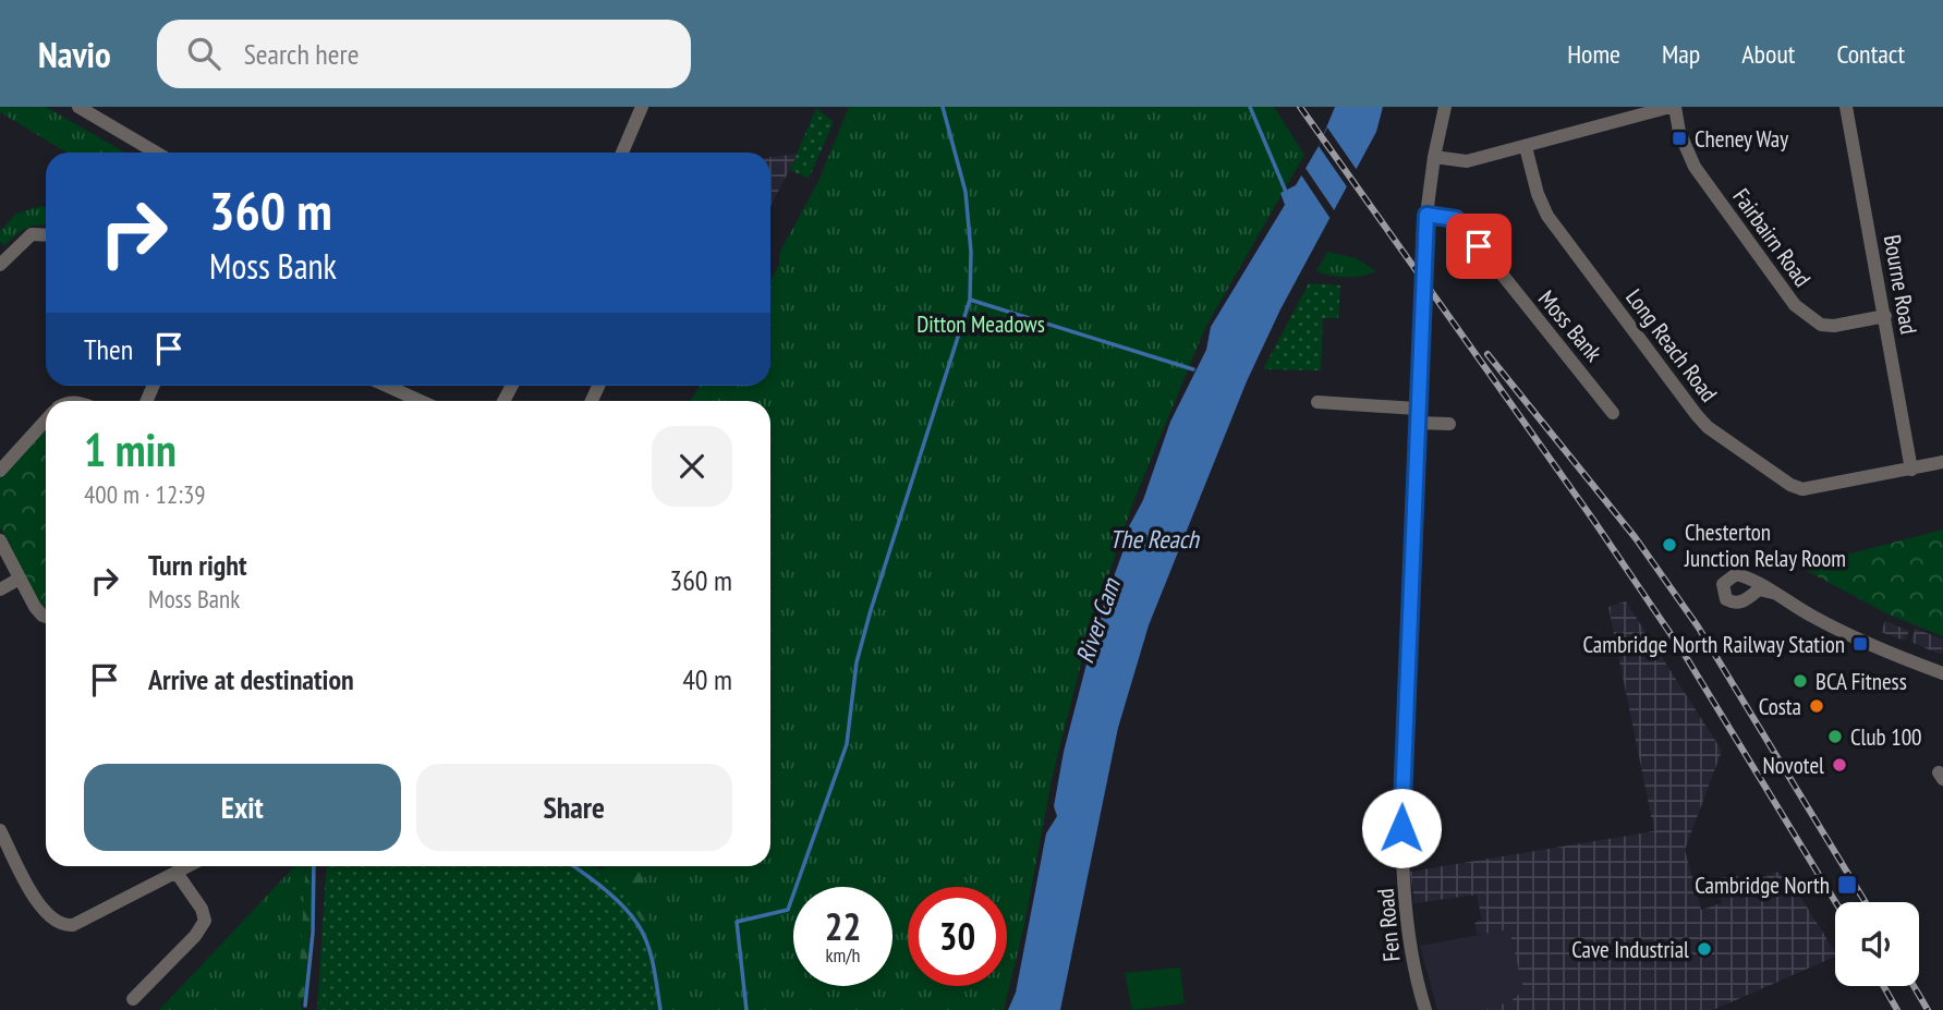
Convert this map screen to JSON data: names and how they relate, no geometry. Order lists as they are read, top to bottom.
{
  "streets": {
    "street": [
      "Fairbairn Road",
      "Bourne Road",
      "Moss Bank",
      "Long Reach Road",
      "Fen Road"
    ]
  },
  "crossings": [
    ["Fairbairn Road", "Bourne Road"],
    ["Bourne Road", "Long Reach Road"],
    ["Moss Bank", "Fen Road"]
  ],
  "water": ["The Reach", "River Cam"],
  "parks": ["Ditton Meadows"],
  "places": {
    "transit": ["Cheney Way", "Cambridge North Railway Station", "Cambridge North"],
    "other": [
      "Chesterton Junction Relay Room",
      "BCA Fitness",
      "Costa",
      "Club 100",
      "Novotel",
      "Cave Industrial"
    ]
  },
  "page": {
    "header": "Navio",
    "search": "Search here",
    "nav": [
      "Home",
      "Map",
      "About",
      "Contact"
    ],
    "turn": ["360 m", "Moss Bank"],
    "then": "Then",
    "heading": ["1 min", "400 m · 12:39"],
    "list": [
      {
        "name": "Turn right",
        "note": "Moss Bank",
        "value": "360 m"
      },
      {
        "name": "Arrive at destination",
        "value": "40 m"
      }
    ],
    "buttons": ["Exit", "Share"],
    "speed": "22 km/h",
    "limit": "30"
  }
}
